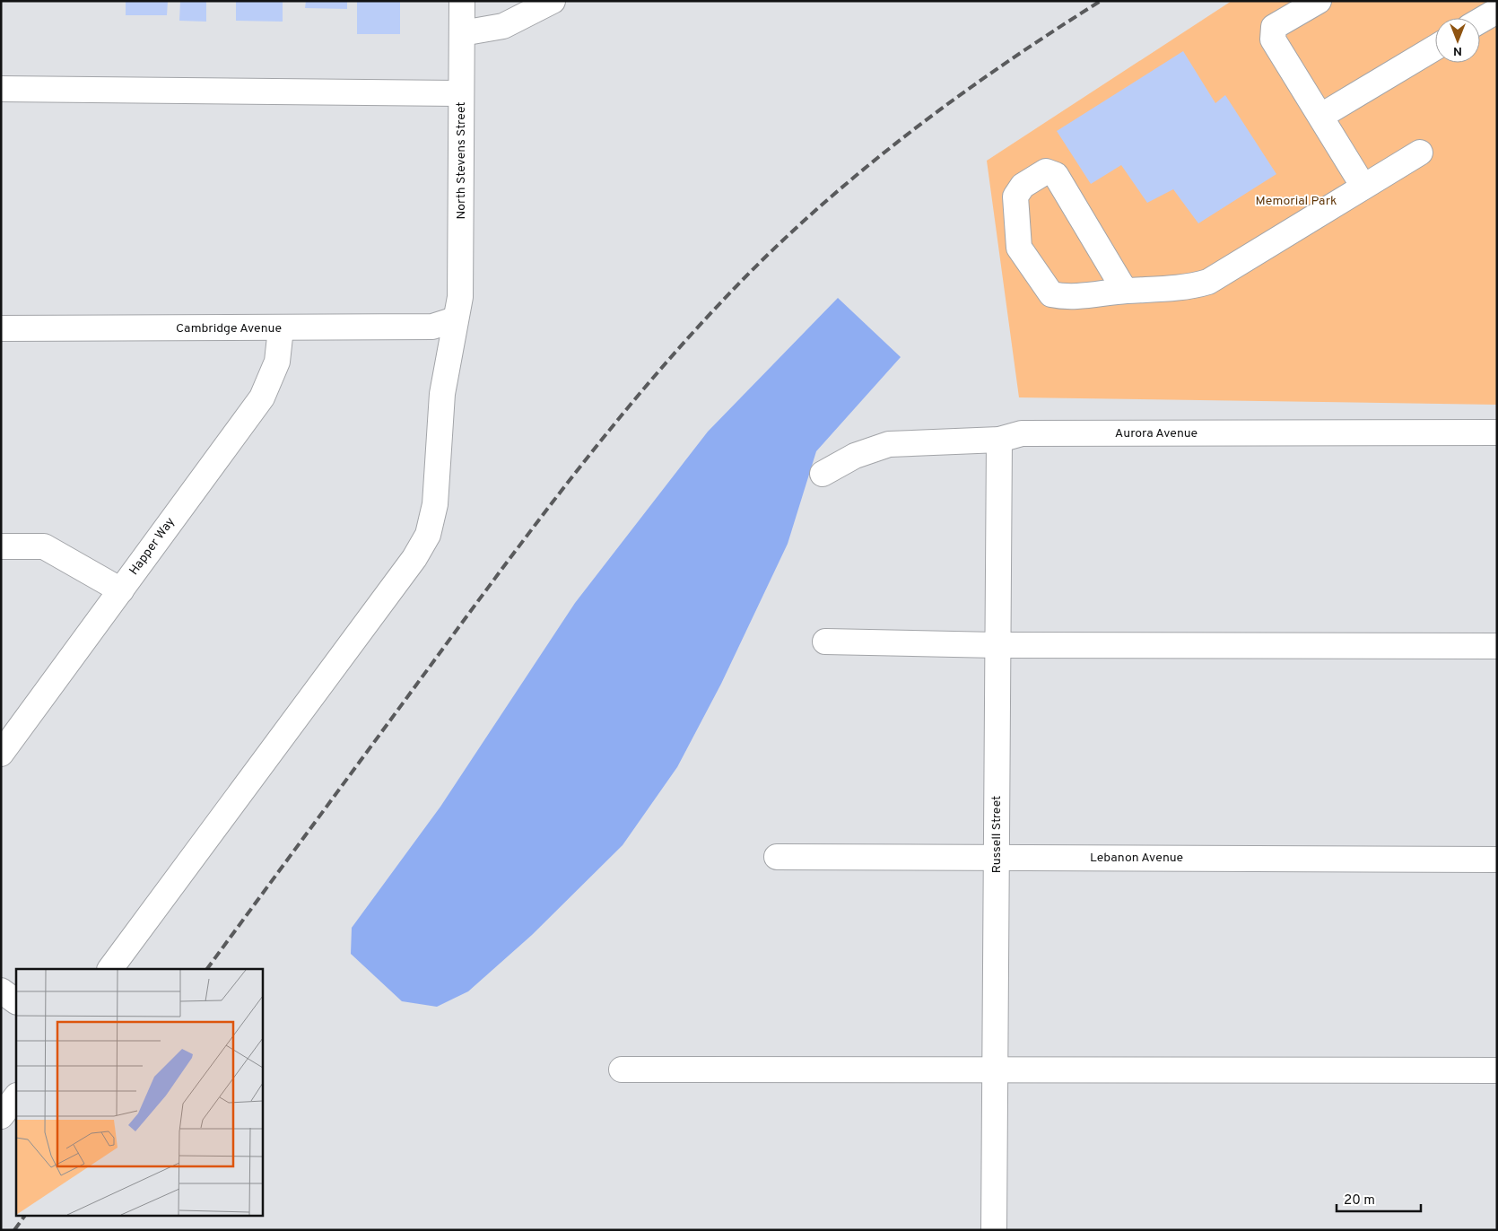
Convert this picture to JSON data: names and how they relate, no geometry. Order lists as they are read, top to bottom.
{
  "streets": {
    "street": [
      "North Stevens Street",
      "Cambridge Avenue",
      "Aurora Avenue",
      "Happer Way",
      "Russell Street",
      "Lebanon Avenue"
    ]
  },
  "crossings": [
    ["North Stevens Street", "Cambridge Avenue"],
    ["Cambridge Avenue", "Happer Way"],
    ["Aurora Avenue", "Russell Street"],
    ["Russell Street", "Lebanon Avenue"]
  ],
  "parks": ["Memorial Park"],
  "scale_bar": "20 m",
  "north": "bottom"
}
